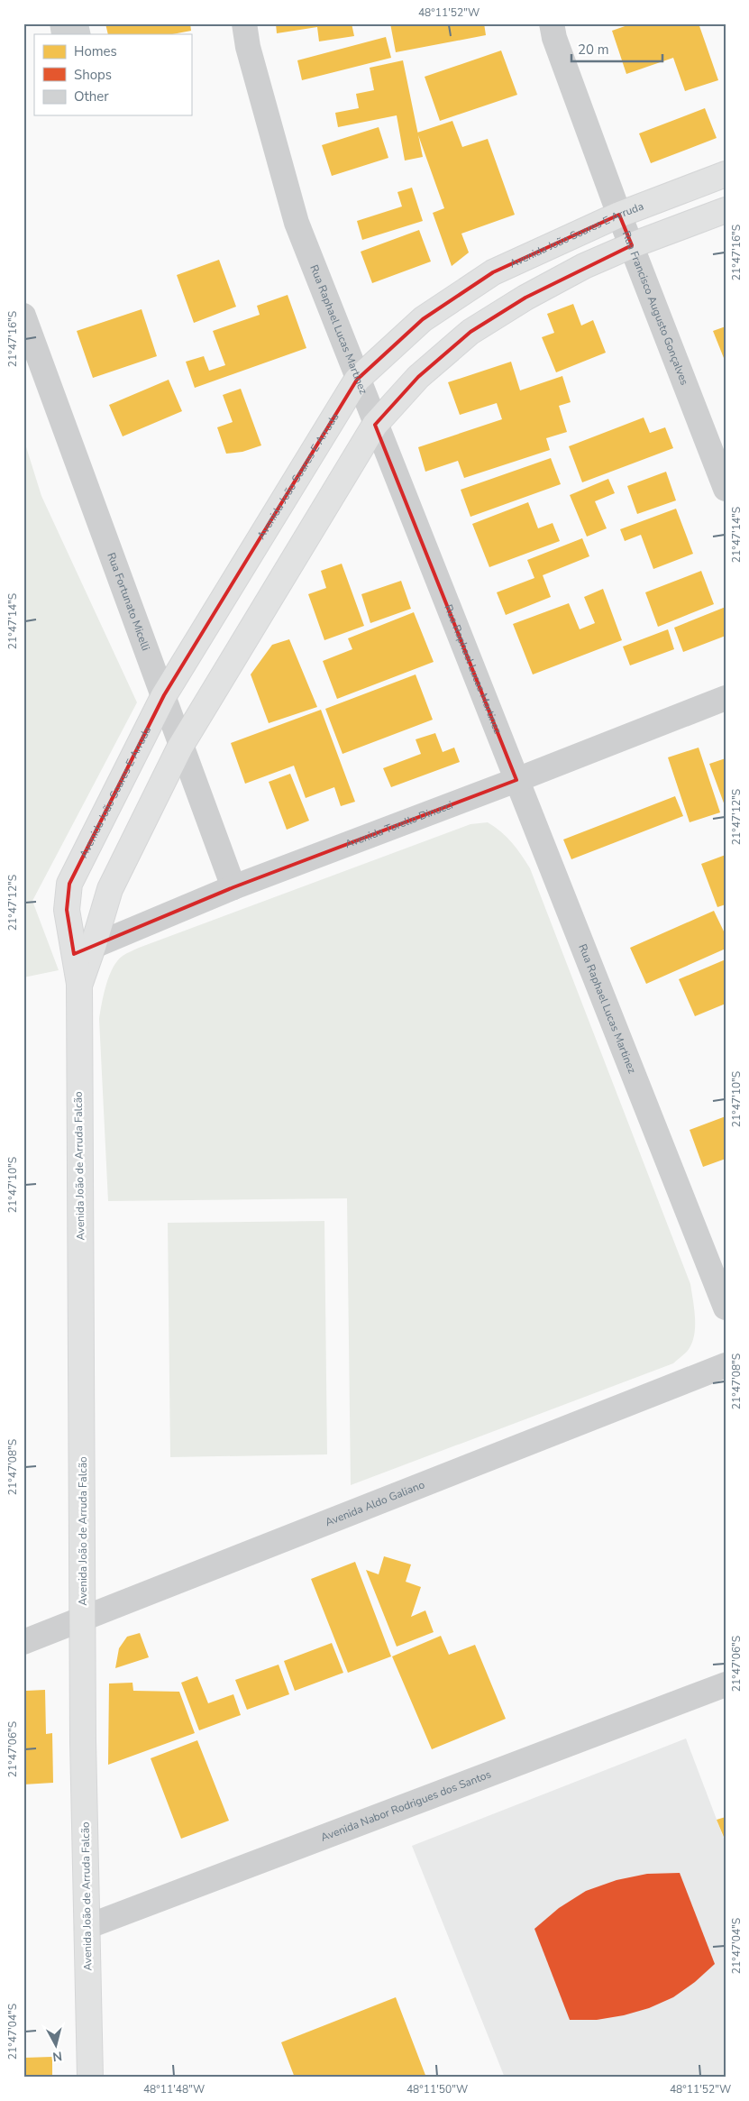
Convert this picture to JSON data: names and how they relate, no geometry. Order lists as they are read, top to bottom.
{
  "streets": {
    "street": [
      "Avenida João Soares E Arruda",
      "Rua Francisco Augusto Gonçalves",
      "Rua Raphael Lucas Martinez",
      "Rua Fortunato Micelli",
      "Avenida Torello Dinucci",
      "Avenida João de Arruda Falcão",
      "Avenida Aldo Galiano",
      "Avenida Nabor Rodrigues dos Santos"
    ]
  },
  "crossings": [
    ["Avenida João Soares E Arruda", "Rua Francisco Augusto Gonçalves"],
    ["Avenida João Soares E Arruda", "Rua Raphael Lucas Martinez"],
    ["Avenida João Soares E Arruda", "Rua Fortunato Micelli"],
    ["Avenida João Soares E Arruda", "Avenida Torello Dinucci"],
    ["Avenida João Soares E Arruda", "Avenida João de Arruda Falcão"],
    ["Rua Raphael Lucas Martinez", "Avenida Torello Dinucci"],
    ["Rua Fortunato Micelli", "Avenida Torello Dinucci"],
    ["Avenida Torello Dinucci", "Avenida João de Arruda Falcão"],
    ["Avenida João de Arruda Falcão", "Avenida Aldo Galiano"],
    ["Avenida João de Arruda Falcão", "Avenida Nabor Rodrigues dos Santos"]
  ],
  "legend": ["Homes", "Shops", "Other"],
  "scale_bar": "20 m",
  "north": "bottom",
  "coordinates": [
    "48°11'52\"W",
    "21°47'16\"S",
    "21°47'14\"S",
    "21°47'12\"S",
    "21°47'10\"S",
    "21°47'08\"S",
    "21°47'06\"S",
    "21°47'04\"S",
    "48°11'48\"W",
    "48°11'50\"W"
  ]
}
